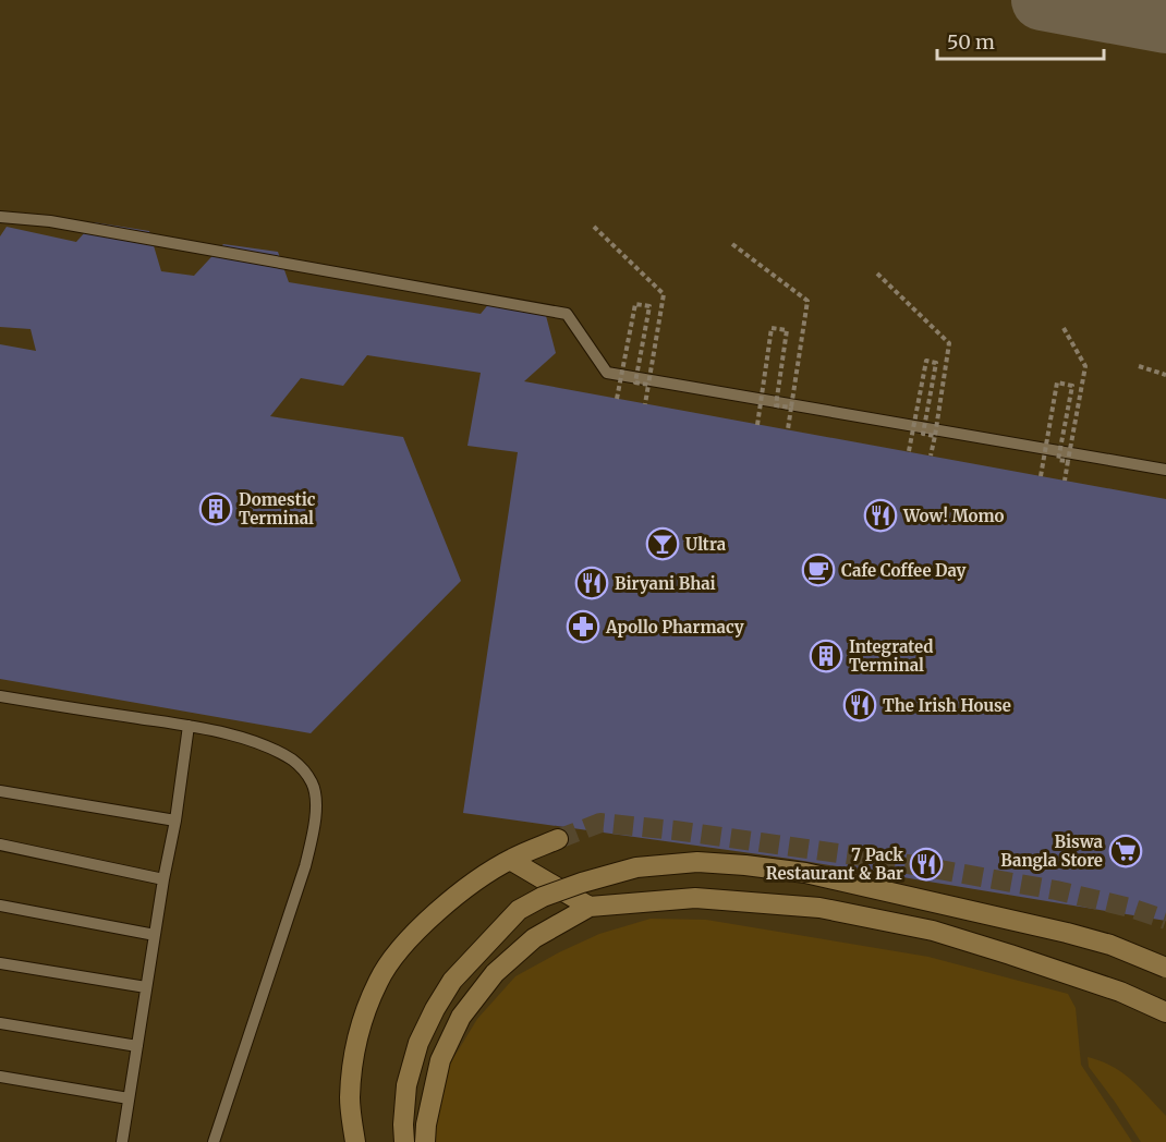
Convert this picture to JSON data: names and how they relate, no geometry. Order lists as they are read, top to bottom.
{
  "places": {
    "building": ["Domestic Terminal", "Integrated Terminal"],
    "restaurant": [
      "Wow! Momo",
      "Biryani Bhai",
      "The Irish House",
      "7 Pack Restaurant & Bar"
    ],
    "bar": ["Ultra"],
    "cafe": ["Cafe Coffee Day"],
    "pharmacy": ["Apollo Pharmacy"],
    "supermarket": ["Biswa Bangla Store"]
  },
  "scale_bar": "50 m"
}
